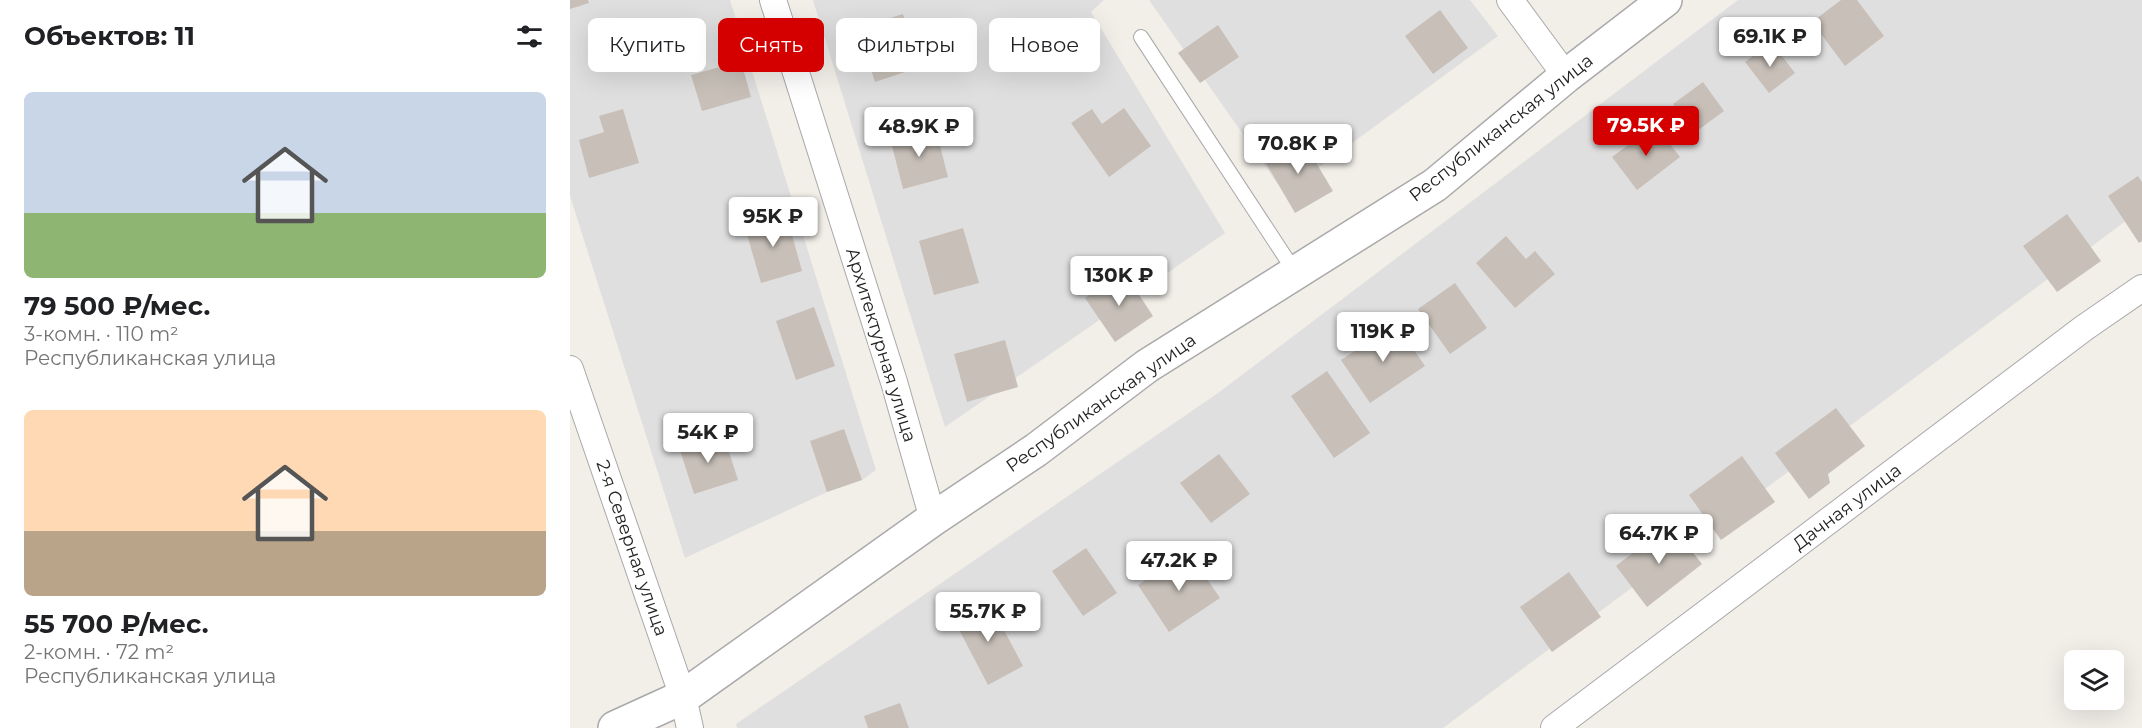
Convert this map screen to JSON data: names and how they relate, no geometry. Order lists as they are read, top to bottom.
{
  "streets": {
    "street": [
      "Республиканская улица",
      "Архитектурная улица",
      "Дачная улица",
      "2-я Северная улица"
    ]
  },
  "crossings": [
    ["Республиканская улица", "Архитектурная улица"],
    ["Республиканская улица", "2-я Северная улица"]
  ],
  "page": {
    "heading": "Объектов: 11",
    "price": [
      "69.1K ₽",
      "79.5K ₽",
      "48.9K ₽",
      "70.8K ₽",
      "95K ₽",
      "130K ₽",
      "119K ₽",
      "54K ₽",
      "64.7K ₽",
      "47.2K ₽",
      "55.7K ₽"
    ],
    "chip": [
      "Купить",
      "Снять",
      "Фильтры",
      "Новое"
    ],
    "list": [
      {
        "name": "79 500 ₽/мес.",
        "note": "3-комн. · 110 m² · Республиканская улица"
      },
      {
        "name": "55 700 ₽/мес.",
        "note": "2-комн. · 72 m² · Республиканская улица"
      }
    ]
  }
}
